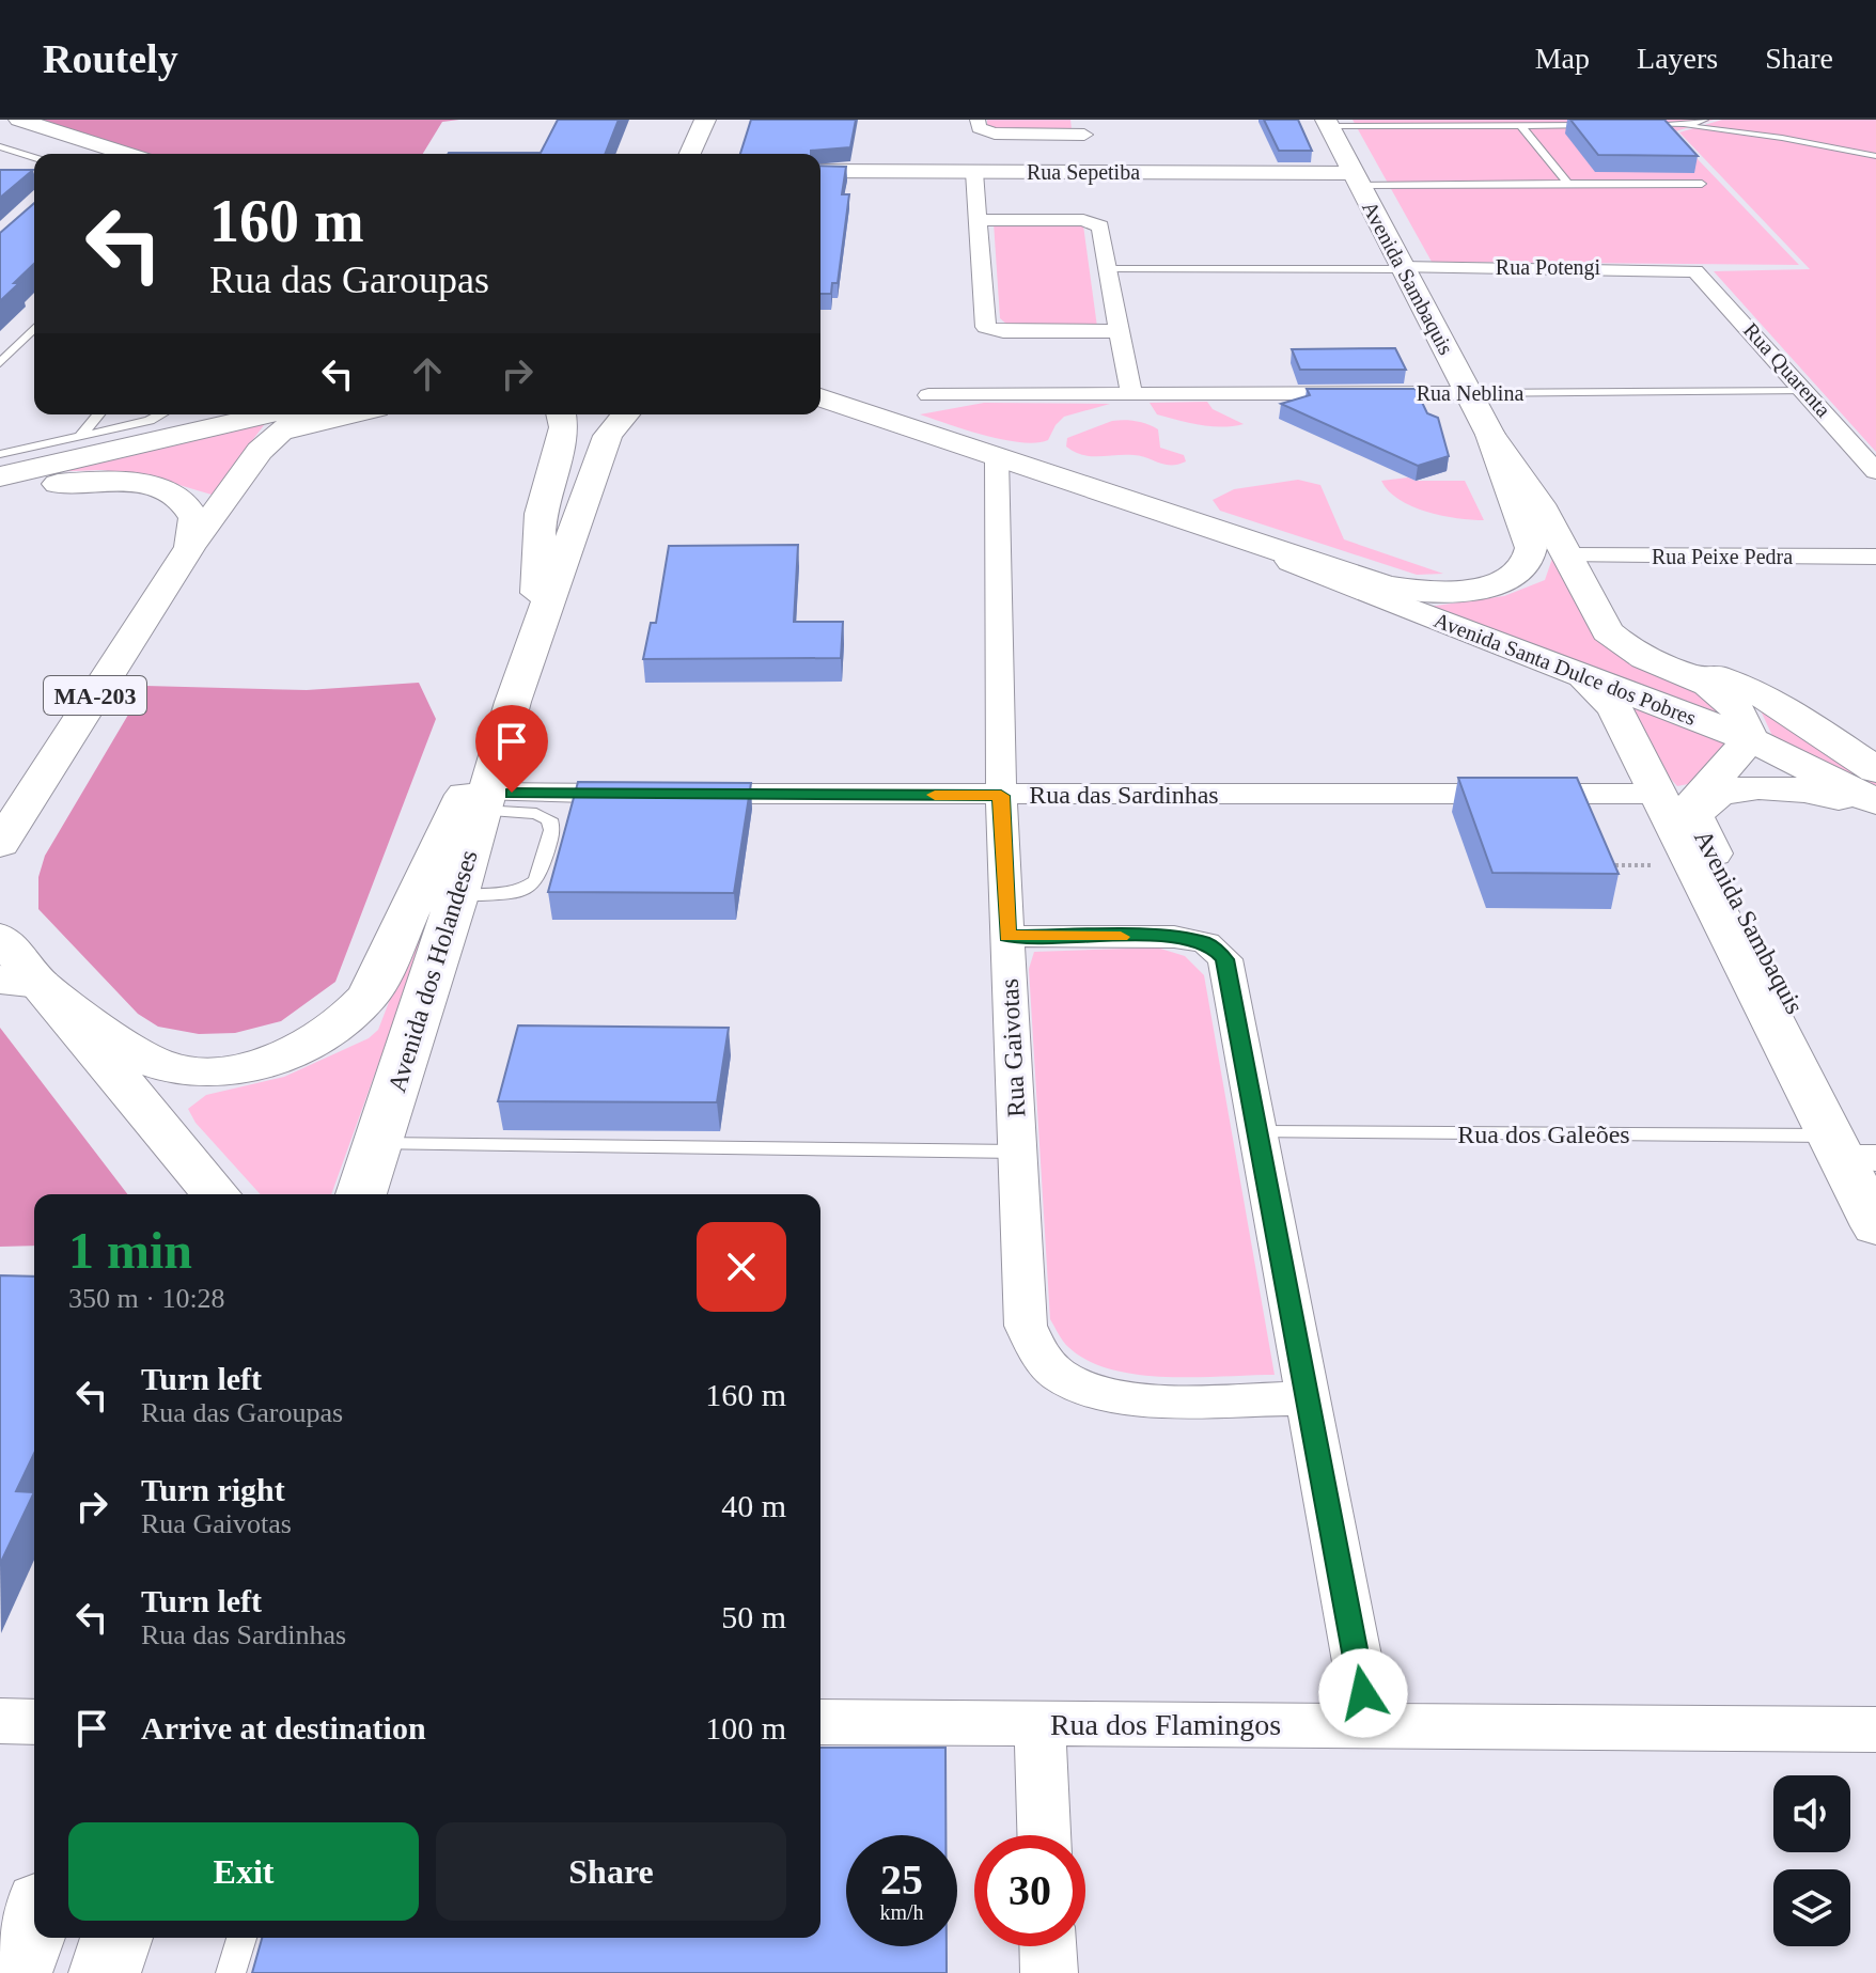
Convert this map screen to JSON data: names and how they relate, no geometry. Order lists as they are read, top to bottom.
{
  "streets": {
    "main road": [
      "Rua Sepetiba",
      "Avenida Sambaquis",
      "Avenida Santa Dulce dos Pobres",
      "MA-203",
      "Avenida dos Holandeses"
    ],
    "street": [
      "Rua Potengi",
      "Rua Quarenta",
      "Rua Neblina",
      "Rua Peixe Pedra",
      "Rua das Sardinhas",
      "Rua Gaivotas",
      "Rua dos Flamingos"
    ],
    "lane": ["Rua dos Galeões"]
  },
  "crossings": [
    ["Rua Sepetiba", "Avenida Sambaquis"],
    ["Rua Potengi", "Avenida Sambaquis"],
    ["Rua Potengi", "Rua Quarenta"],
    ["Avenida Sambaquis", "Rua Neblina"],
    ["Avenida Sambaquis", "Rua Peixe Pedra"],
    ["Avenida Sambaquis", "Avenida Santa Dulce dos Pobres"],
    ["Avenida Sambaquis", "Rua das Sardinhas"],
    ["Avenida Sambaquis", "Rua dos Galeões"],
    ["Rua Quarenta", "Rua Neblina"],
    ["Avenida Santa Dulce dos Pobres", "Rua Gaivotas"],
    ["Rua das Sardinhas", "Avenida dos Holandeses"],
    ["Rua das Sardinhas", "Rua Gaivotas"]
  ],
  "page": {
    "header": "Routely",
    "nav": ["Map", "Layers", "Share"],
    "turn": ["160 m", "Rua das Garoupas"],
    "heading": ["1 min", "350 m · 10:28"],
    "list": [
      {
        "name": "Turn left",
        "note": "Rua das Garoupas",
        "value": "160 m"
      },
      {
        "name": "Turn right",
        "note": "Rua Gaivotas",
        "value": "40 m"
      },
      {
        "name": "Turn left",
        "note": "Rua das Sardinhas",
        "value": "50 m"
      },
      {
        "name": "Arrive at destination",
        "value": "100 m"
      }
    ],
    "buttons": ["Exit", "Share"],
    "speed": "25 km/h",
    "limit": "30"
  }
}
